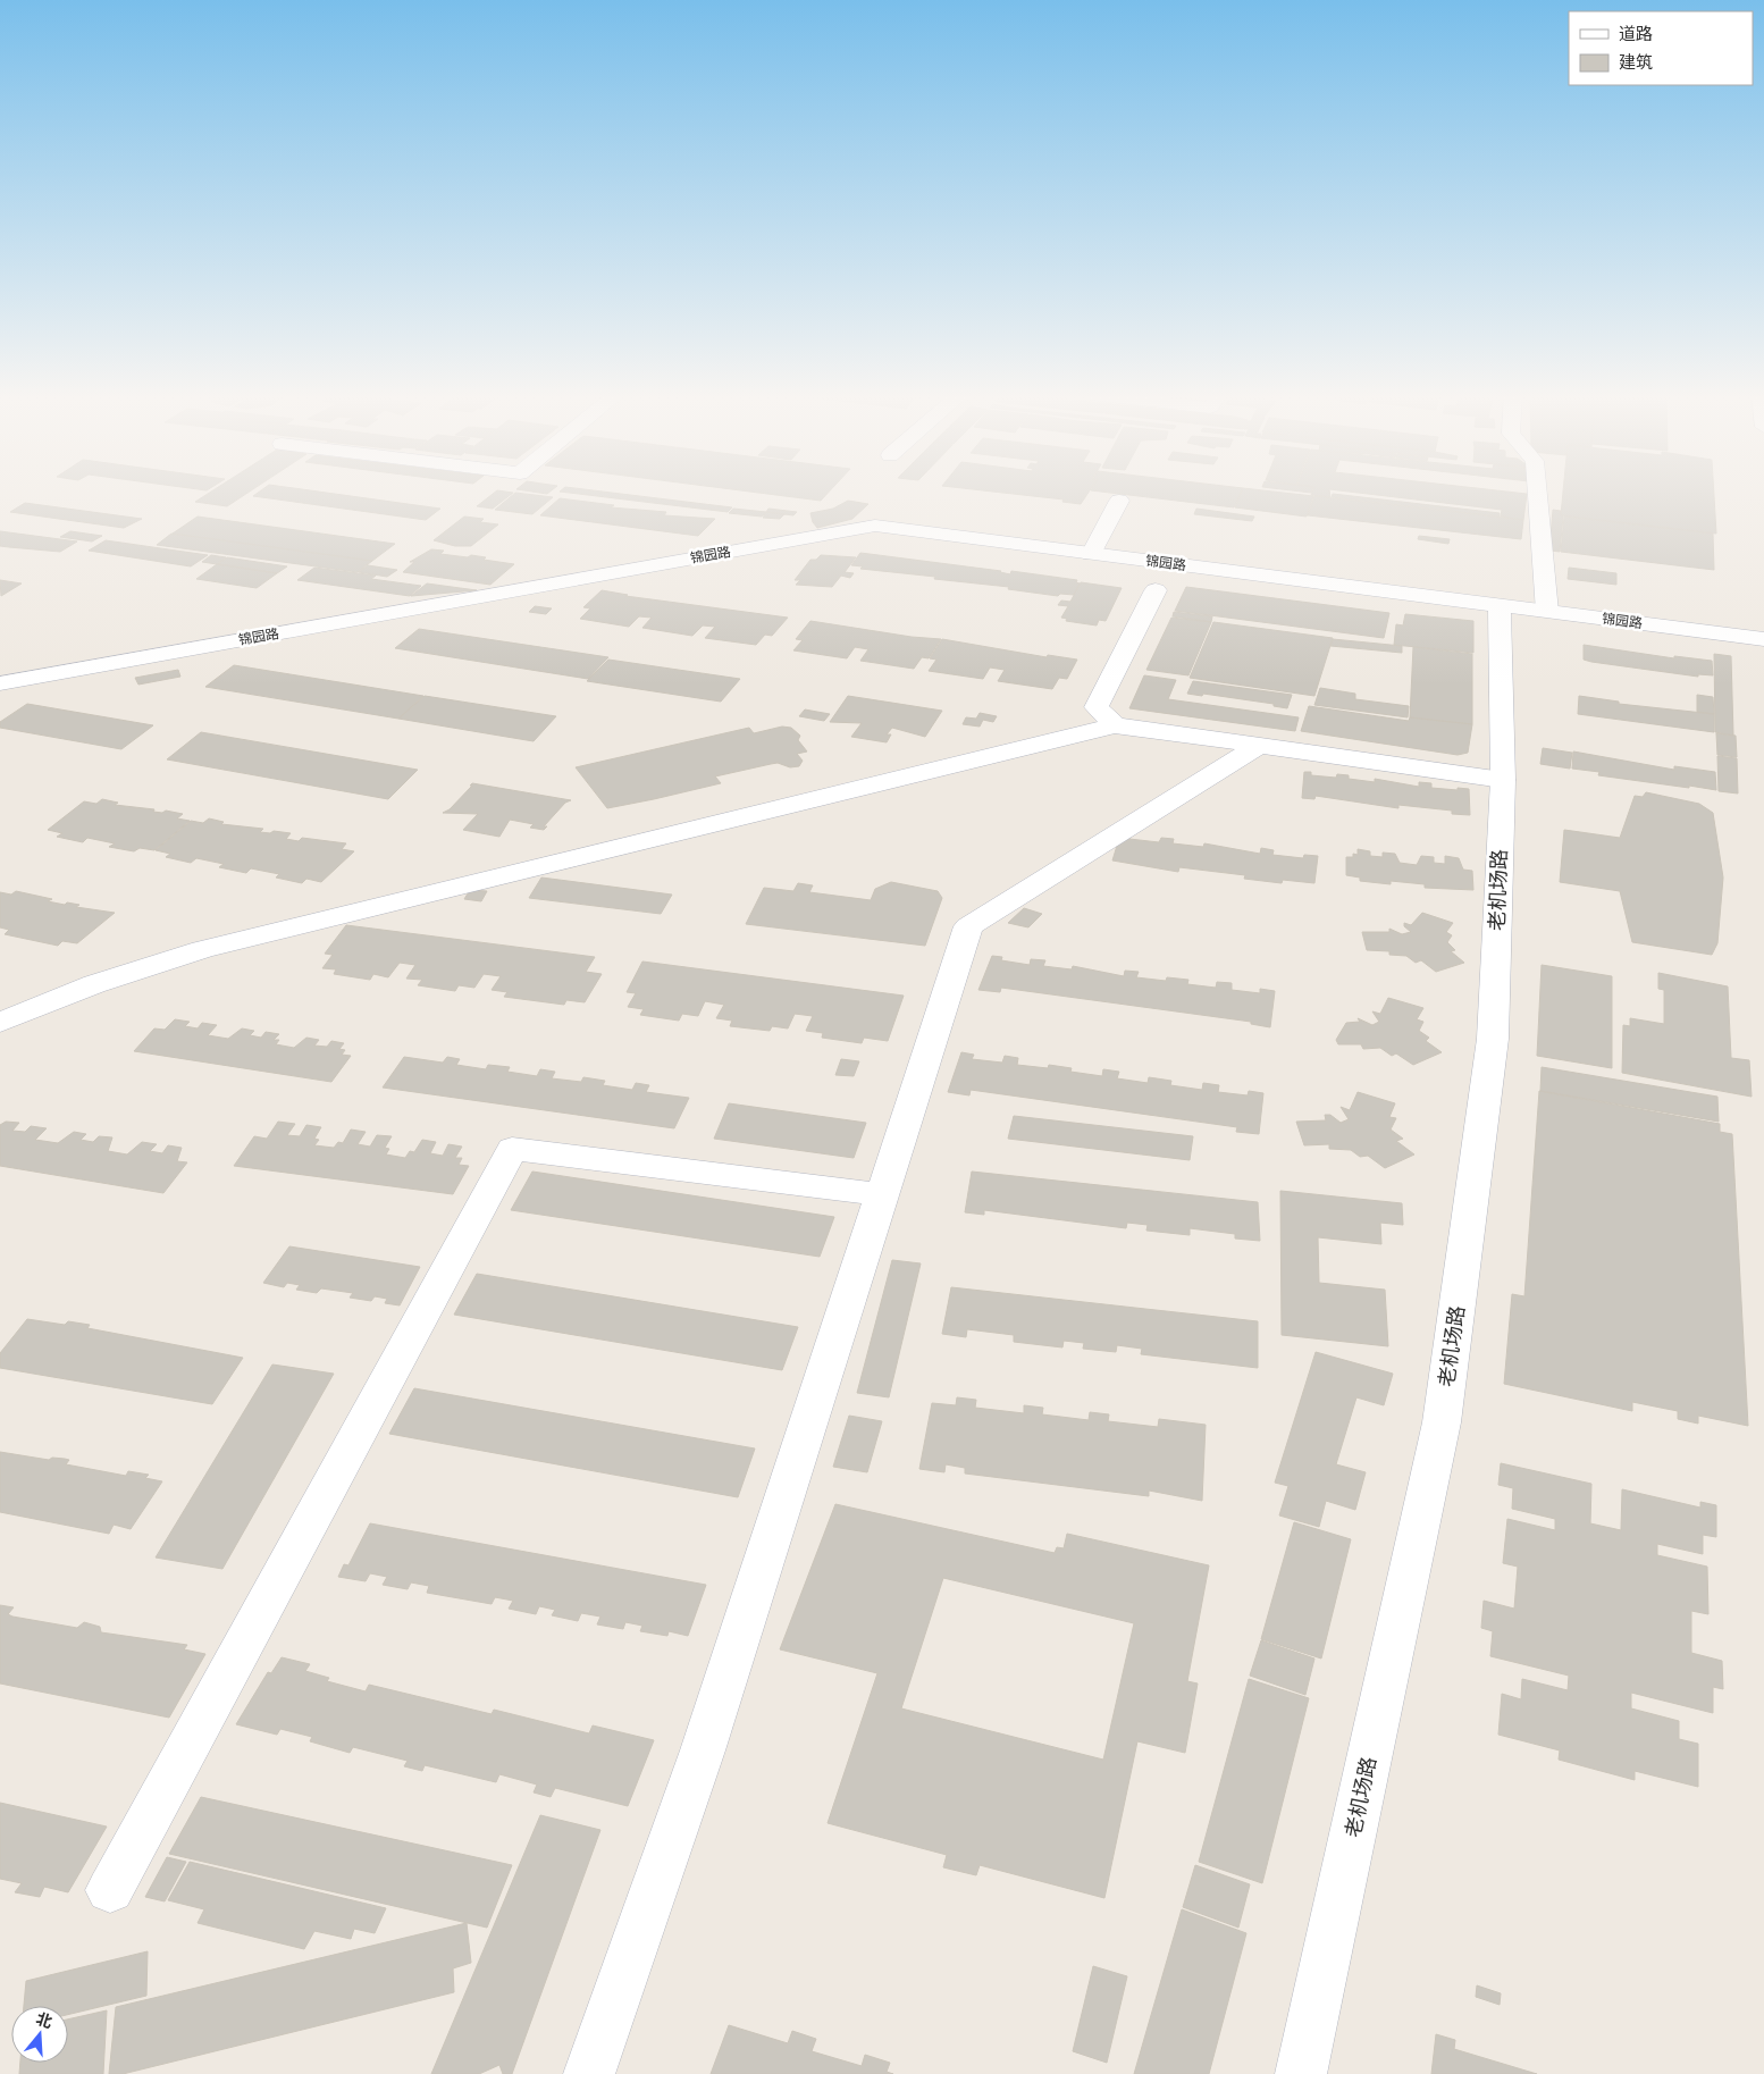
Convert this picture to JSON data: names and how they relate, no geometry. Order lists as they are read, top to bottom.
{
  "streets": {
    "street": ["锦园路", "老机场路"]
  },
  "crossings": [
    ["锦园路", "老机场路"]
  ],
  "legend": ["道路", "建筑"],
  "north": "top"
}
